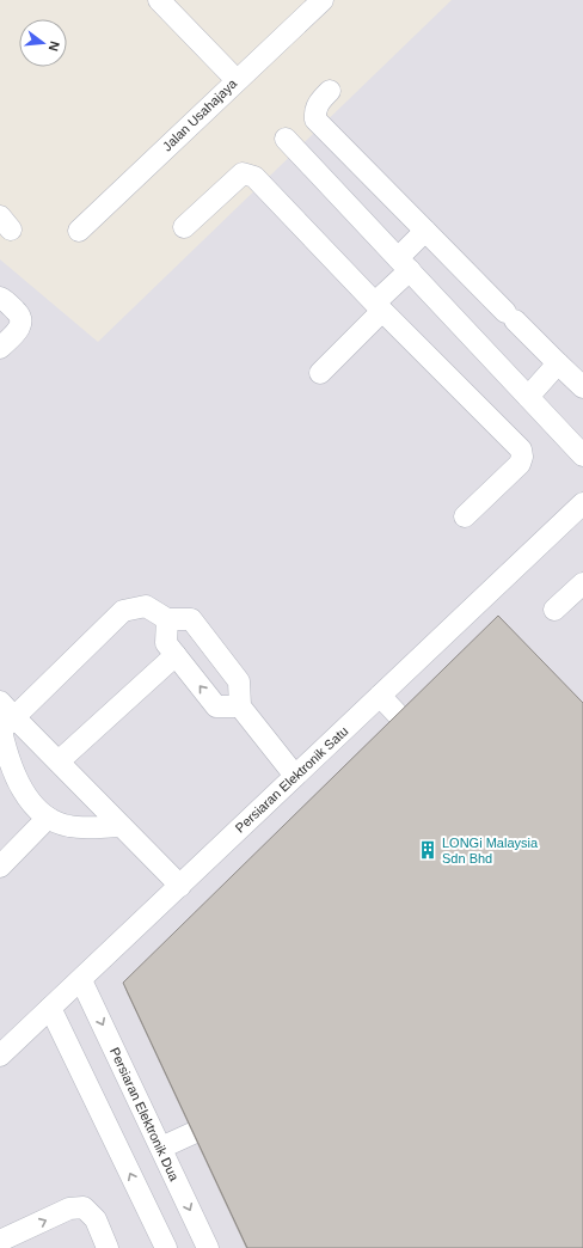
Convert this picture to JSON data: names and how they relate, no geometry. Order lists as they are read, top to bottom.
{
  "streets": {
    "street": ["Jalan Usahajaya", "Persiaran Elektronik Satu", "Persiaran Elektronik Dua"]
  },
  "crossings": [
    ["Persiaran Elektronik Satu", "Persiaran Elektronik Dua"]
  ],
  "places": {
    "building": ["LONGi Malaysia Sdn Bhd"]
  },
  "north": "right"
}
